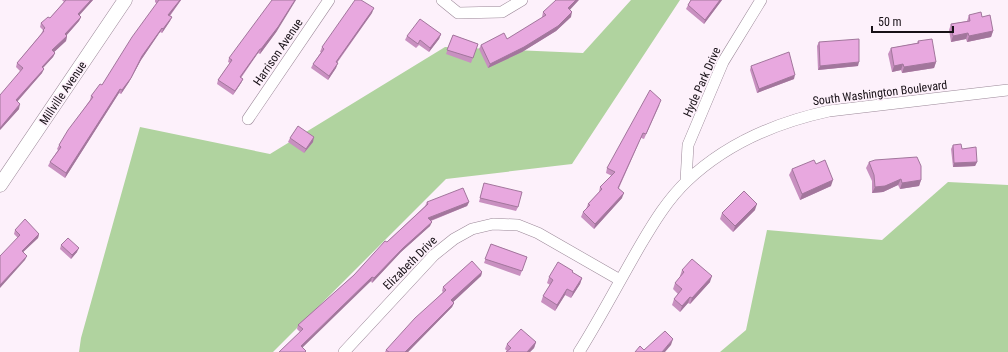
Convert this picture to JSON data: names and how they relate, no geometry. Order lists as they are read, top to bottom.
{
  "streets": {
    "main road": ["Millville Avenue"],
    "street": [
      "Harrison Avenue",
      "Hyde Park Drive",
      "South Washington Boulevard",
      "Elizabeth Drive"
    ]
  },
  "crossings": [
    ["Hyde Park Drive", "South Washington Boulevard"],
    ["South Washington Boulevard", "Elizabeth Drive"]
  ],
  "scale_bar": "50 m"
}
